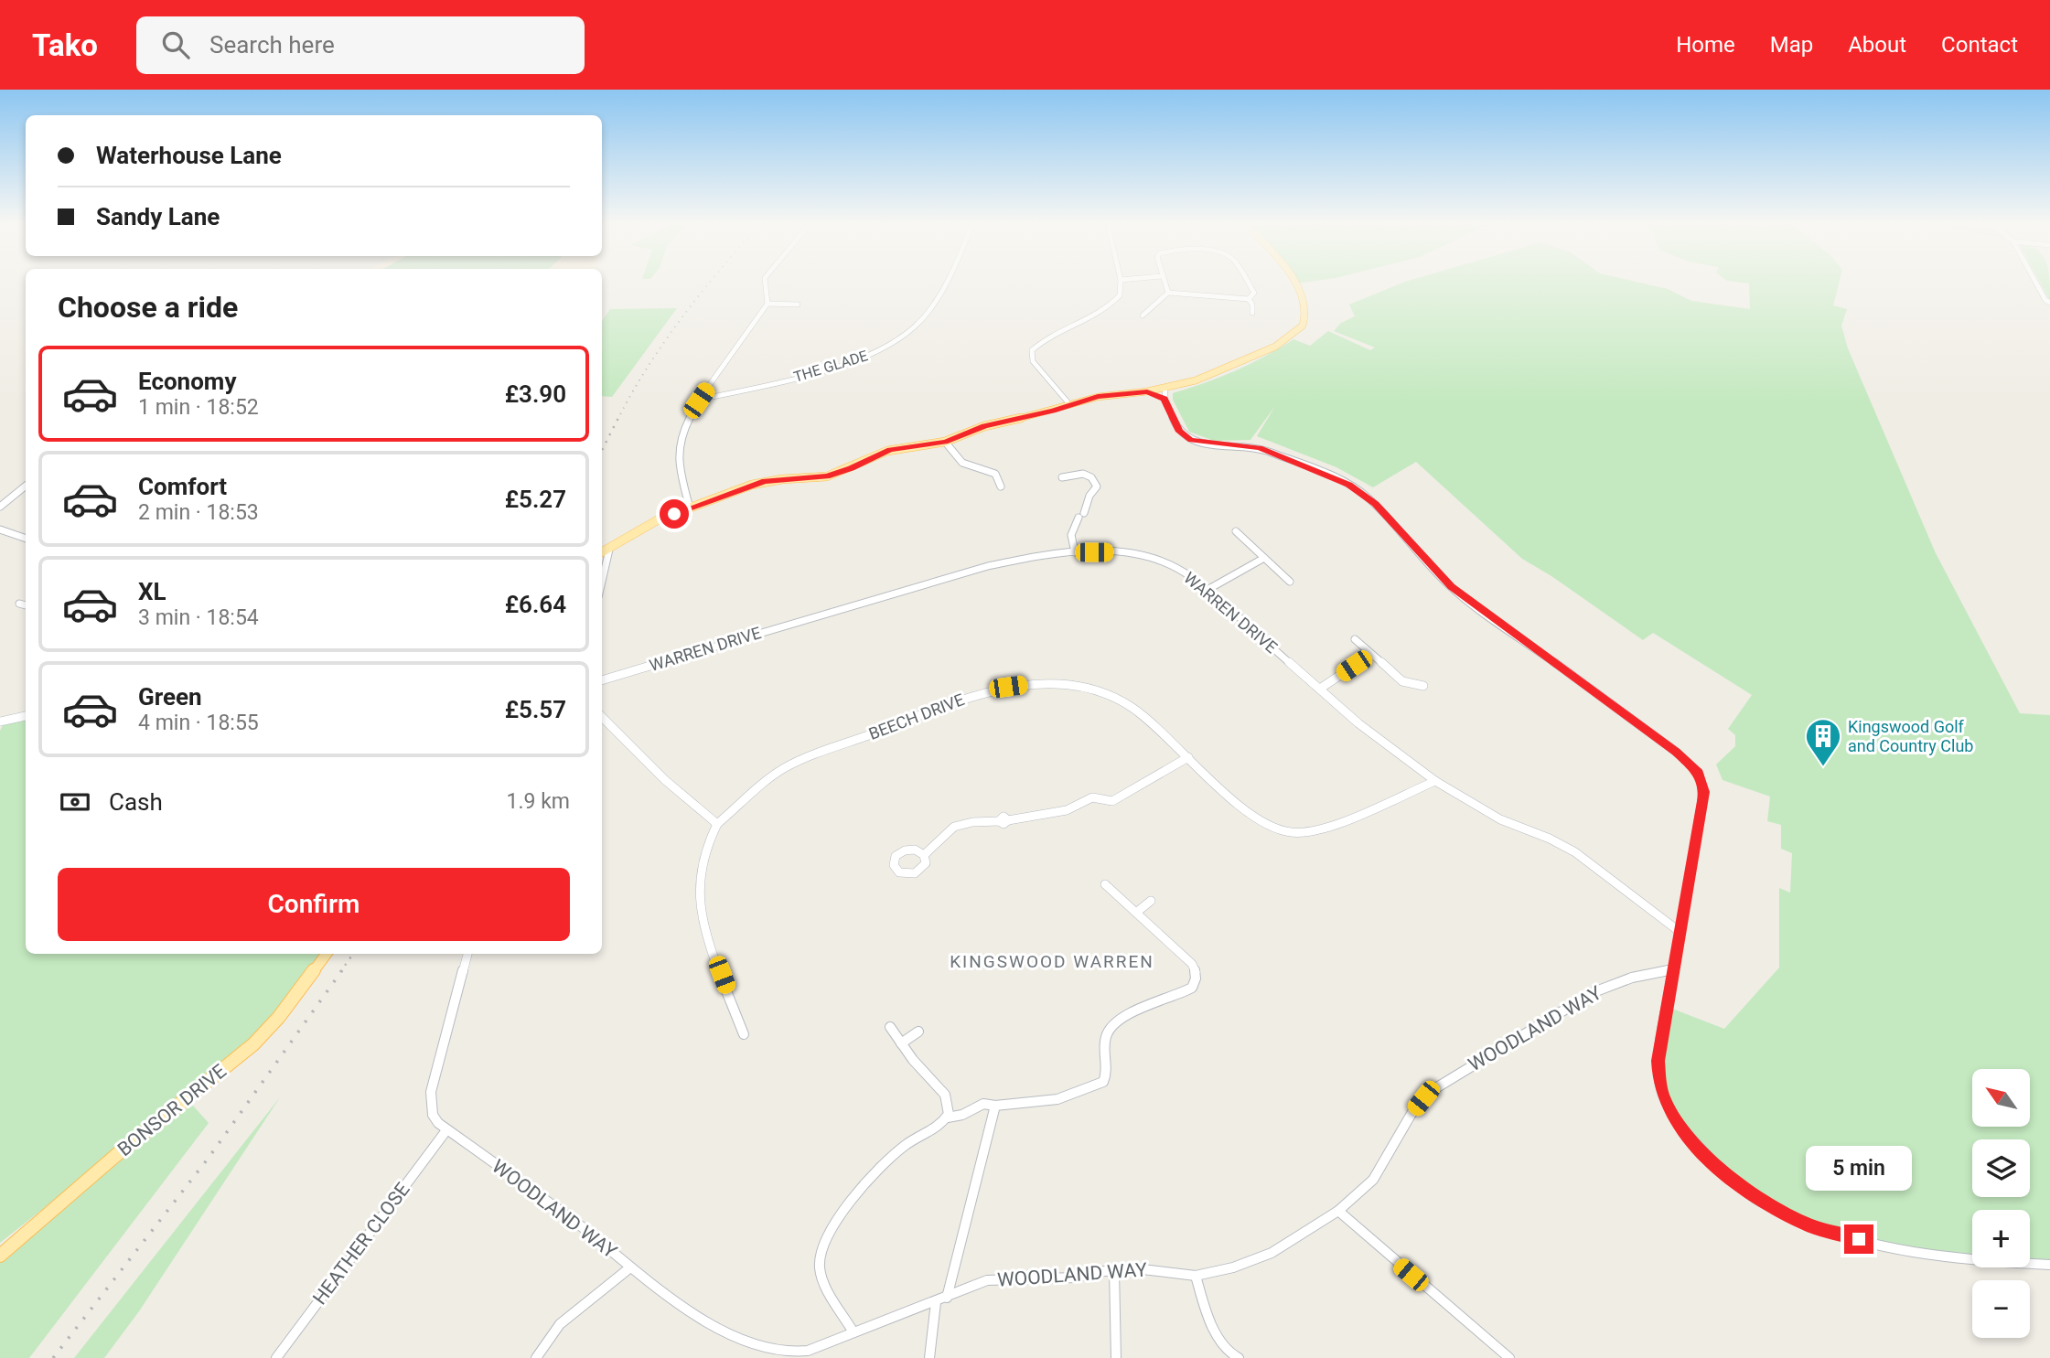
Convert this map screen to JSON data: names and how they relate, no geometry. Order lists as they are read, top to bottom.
{
  "streets": {
    "main road": ["BONSOR DRIVE"],
    "street": [
      "THE GLADE",
      "WARREN DRIVE",
      "BEECH DRIVE",
      "WOODLAND WAY",
      "HEATHER CLOSE"
    ]
  },
  "crossings": [
    ["WARREN DRIVE", "BEECH DRIVE"],
    ["WOODLAND WAY", "HEATHER CLOSE"]
  ],
  "districts": ["KINGSWOOD WARREN"],
  "places": {
    "building": ["Kingswood Golf and Country Club"]
  },
  "north": "top left",
  "page": {
    "header": "Tako",
    "search": "Search here",
    "nav": [
      "Home",
      "Map",
      "About",
      "Contact"
    ],
    "banner": ["Waterhouse Lane", "Sandy Lane"],
    "heading": "Choose a ride",
    "list": [
      {
        "name": "Economy",
        "note": "1 min · 18:52",
        "value": "£3.90"
      },
      {
        "name": "Comfort",
        "note": "2 min · 18:53",
        "value": "£5.27"
      },
      {
        "name": "XL",
        "note": "3 min · 18:54",
        "value": "£6.64"
      },
      {
        "name": "Green",
        "note": "4 min · 18:55",
        "value": "£5.57"
      }
    ],
    "pay": ["Cash", "1.9 km"],
    "buttons": "Confirm",
    "map_buttons": ["+", "−"],
    "bubble": "5 min"
  }
}
